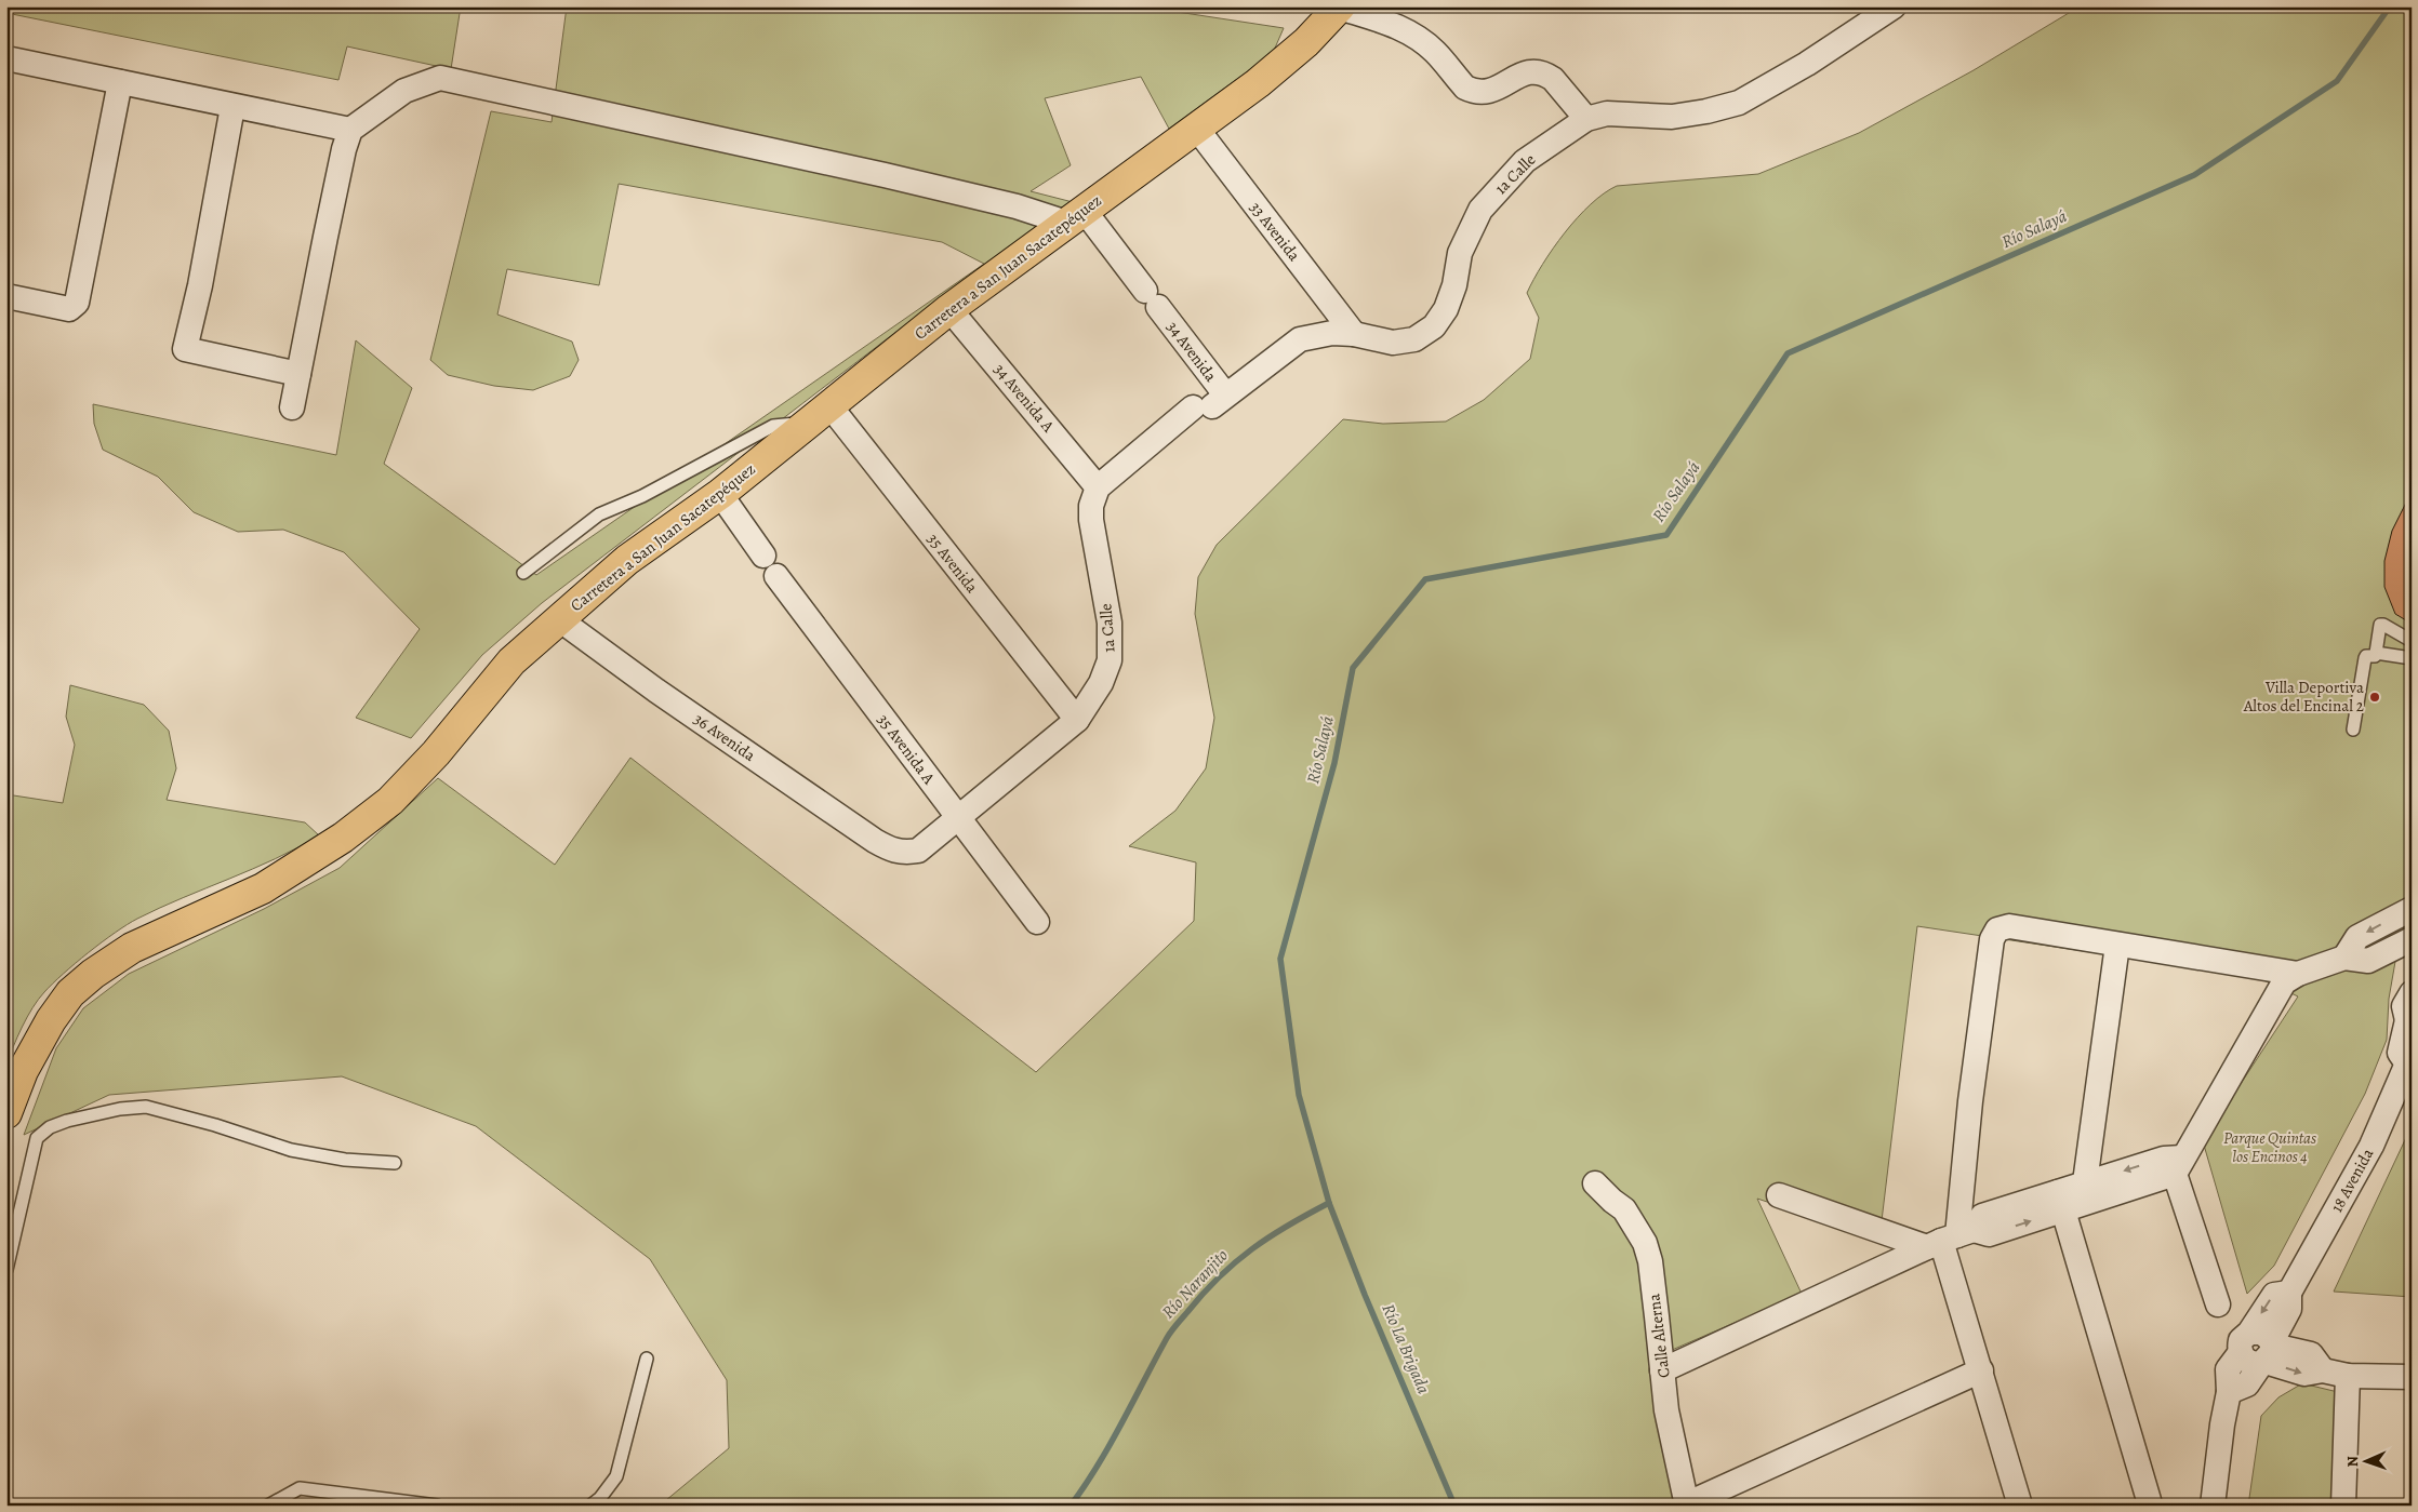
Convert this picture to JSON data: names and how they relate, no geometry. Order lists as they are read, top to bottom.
{
  "streets": {
    "main road": ["Carretera a San Juan Sacatepéquez"],
    "street": [
      "1a Calle",
      "33 Avenida",
      "34 Avenida",
      "34 Avenida A",
      "35 Avenida",
      "36 Avenida",
      "35 Avenida A",
      "18 Avenida",
      "Calle Alterna"
    ]
  },
  "crossings": [
    ["1a Calle", "33 Avenida"],
    ["1a Calle", "34 Avenida"],
    ["1a Calle", "34 Avenida A"],
    ["1a Calle", "35 Avenida"],
    ["1a Calle", "36 Avenida"],
    ["1a Calle", "35 Avenida A"],
    ["33 Avenida", "Carretera a San Juan Sacatepéquez"],
    ["Carretera a San Juan Sacatepéquez", "34 Avenida"],
    ["Carretera a San Juan Sacatepéquez", "34 Avenida A"],
    ["Carretera a San Juan Sacatepéquez", "35 Avenida"],
    ["Carretera a San Juan Sacatepéquez", "36 Avenida"]
  ],
  "water": ["Río Salayá", "Río Naranjito", "Río La Brigada"],
  "parks": ["Parque Quintas los Encinos 4"],
  "places": ["Villa Deportiva Altos del Encinal 2"],
  "north": "left"
}
